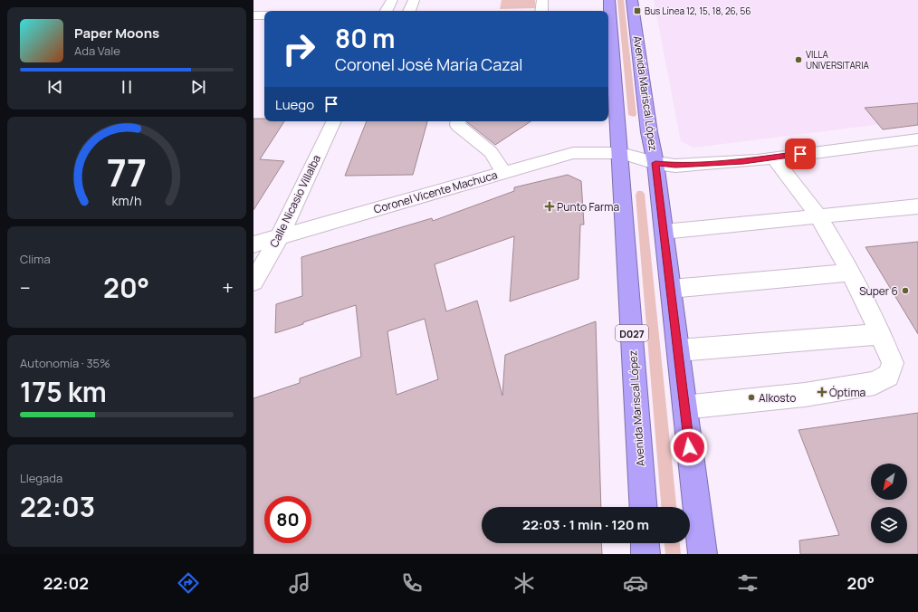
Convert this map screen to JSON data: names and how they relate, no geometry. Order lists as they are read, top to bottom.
{
  "streets": {
    "highway": ["Avenida Mariscal López", "D027"],
    "street": ["Coronel Vicente Machuca", "Calle Nicasio Villalba"]
  },
  "crossings": [
    ["Avenida Mariscal López", "Coronel Vicente Machuca"],
    ["Coronel Vicente Machuca", "Calle Nicasio Villalba"]
  ],
  "places": {
    "transit": ["Bus Línea 12, 15, 18, 26, 56"],
    "other": ["VILLA UNIVERSITARIA", "Super 6", "Alkosto"],
    "health": ["Punto Farma", "Óptima"]
  },
  "north": "bottom left",
  "page": {
    "turn": ["80 m", "Coronel José María Cazal"],
    "song": ["Paper Moons", "Ada Vale"],
    "then": "Luego",
    "tile": [
      "Clima",
      ["Autonomía · 35%", "175 km"],
      ["Llegada", "22:03"]
    ],
    "heat": ["−", "20°", "+"],
    "limit": "80",
    "trip": "22:03 · 1 min · 120 m",
    "tabs": ["22:02", "20°"],
    "gauge": ["77", "km/h"]
  }
}
